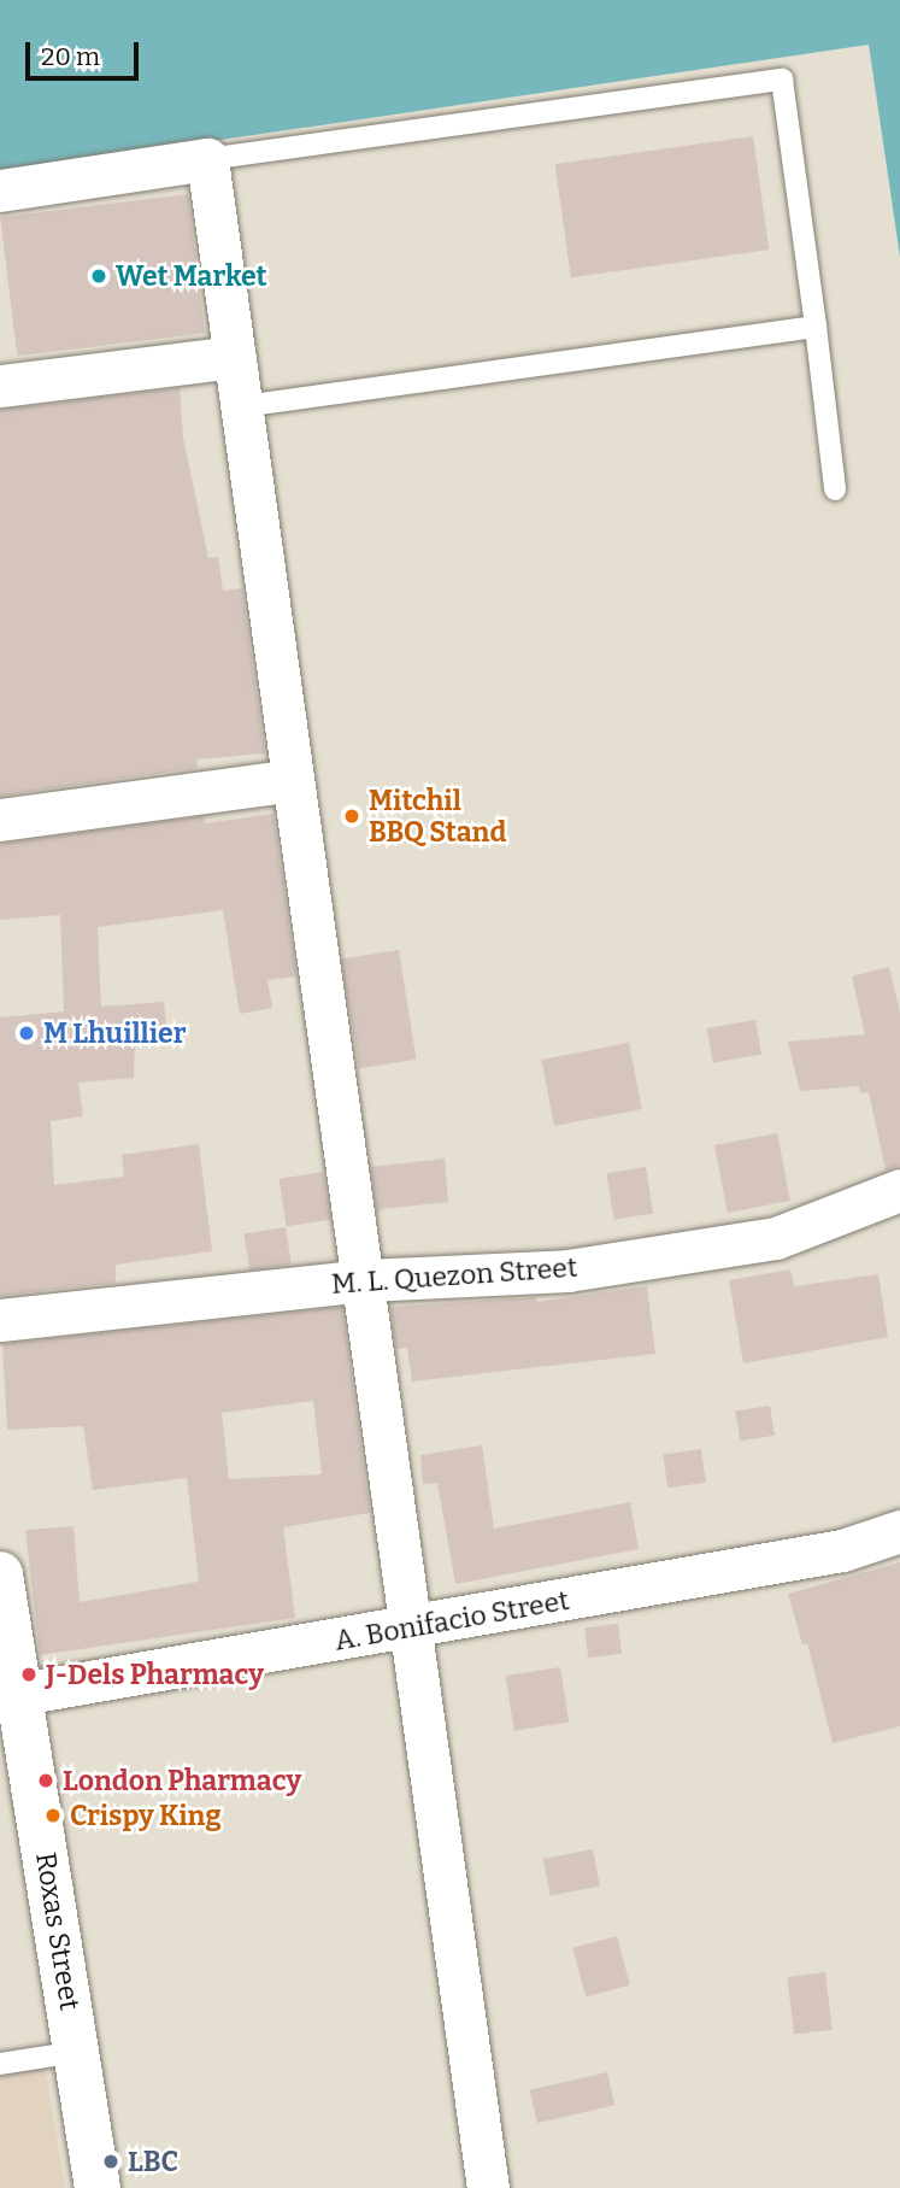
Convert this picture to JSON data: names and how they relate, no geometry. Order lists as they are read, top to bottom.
{
  "streets": {
    "street": ["M. L. Quezon Street", "A. Bonifacio Street", "Roxas Street"]
  },
  "crossings": [
    ["A. Bonifacio Street", "Roxas Street"]
  ],
  "places": [
    "Wet Market",
    "Mitchil BBQ Stand",
    "M Lhuillier",
    "J-Dels Pharmacy",
    "London Pharmacy",
    "Crispy King",
    "LBC"
  ],
  "scale_bar": "20 m"
}
